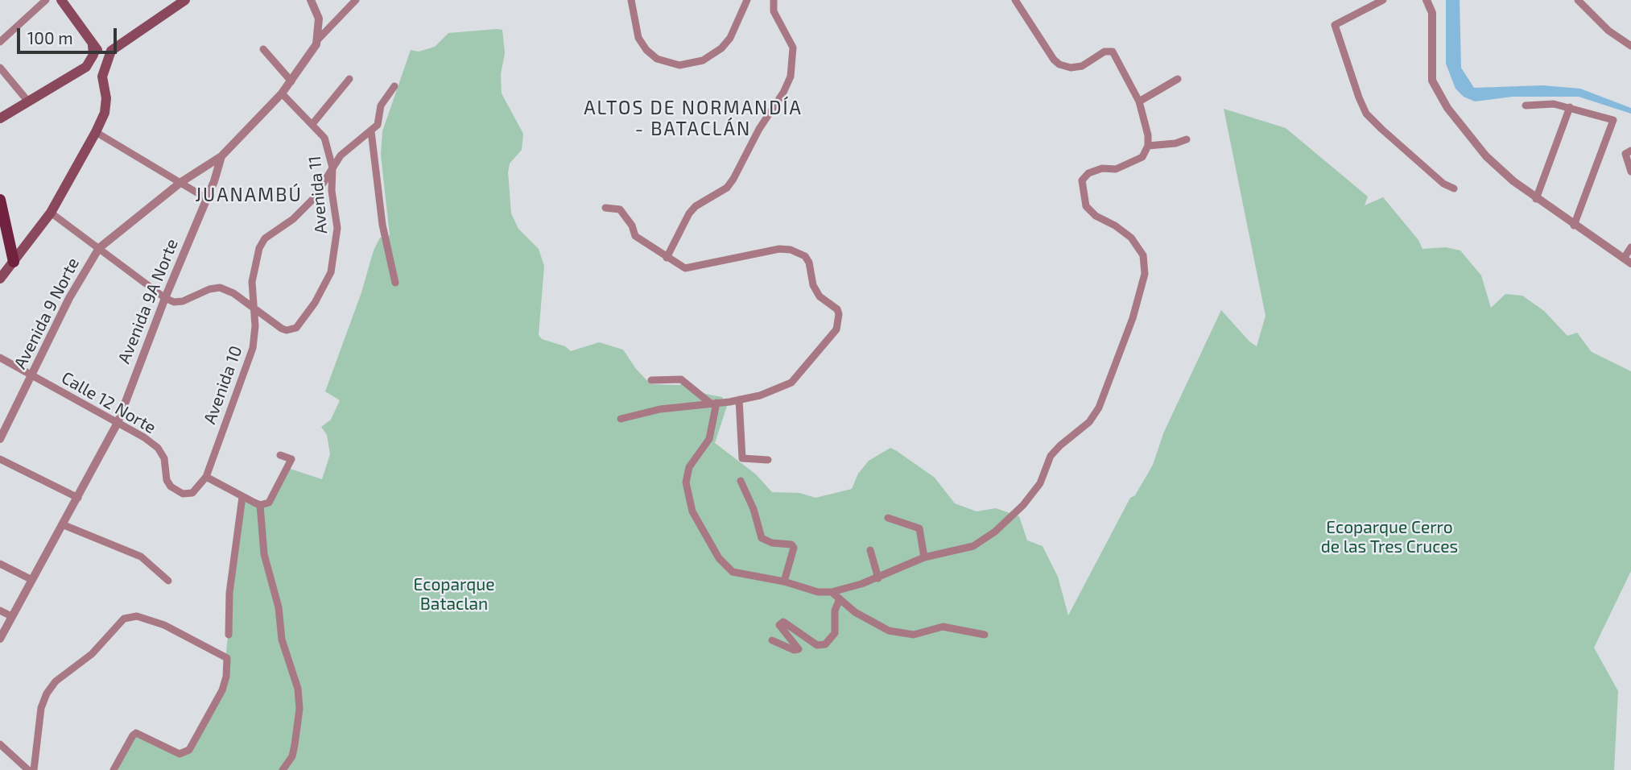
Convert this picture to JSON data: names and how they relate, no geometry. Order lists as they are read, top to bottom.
{
  "streets": {
    "street": [
      "Avenida 11",
      "Avenida 9A Norte",
      "Avenida 9 Norte",
      "Avenida 10",
      "Calle 12 Norte"
    ]
  },
  "crossings": [
    ["Avenida 11", "Avenida 9A Norte"],
    ["Avenida 11", "Avenida 10"],
    ["Avenida 9A Norte", "Avenida 9 Norte"],
    ["Avenida 9A Norte", "Calle 12 Norte"],
    ["Avenida 9 Norte", "Calle 12 Norte"],
    ["Avenida 10", "Calle 12 Norte"]
  ],
  "districts": ["ALTOS DE NORMANDÍA - BATACLÁN", "JUANAMBÚ"],
  "parks": ["Ecoparque Cerro de las Tres Cruces", "Ecoparque Bataclan"],
  "scale_bar": "100 m"
}
